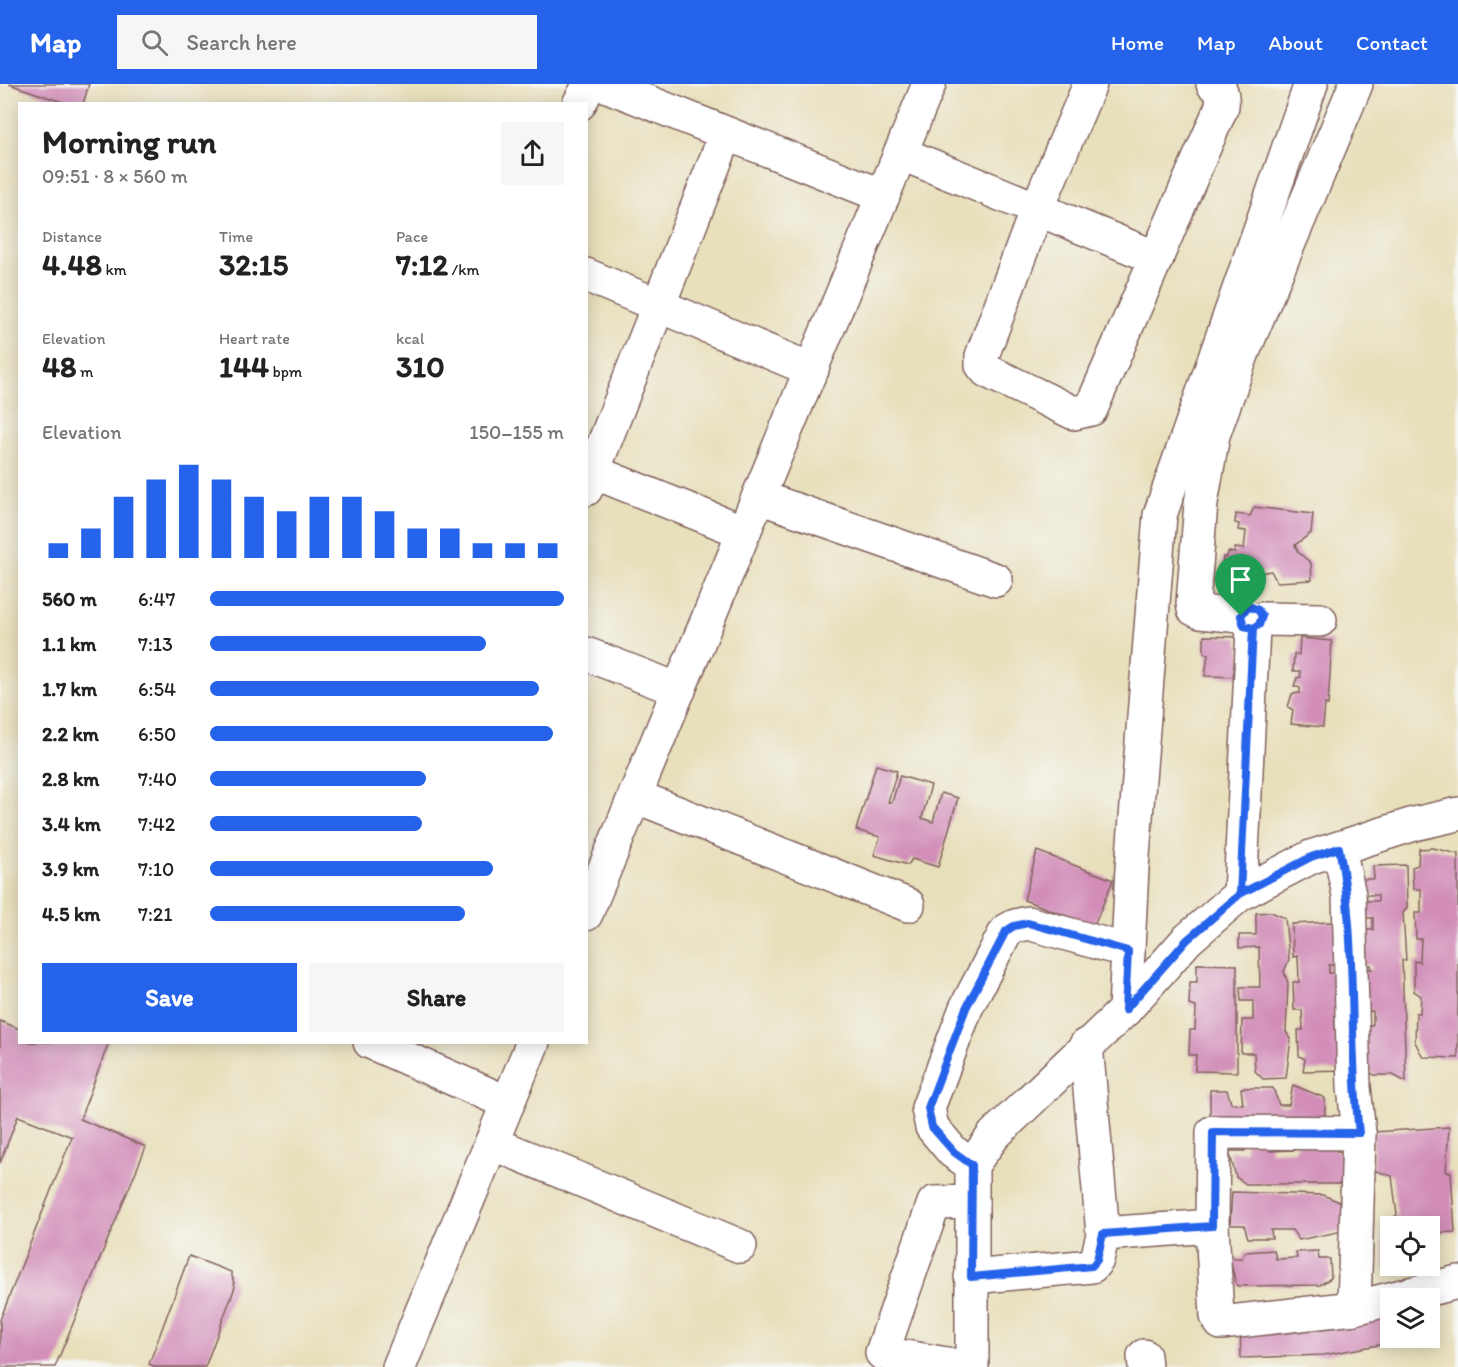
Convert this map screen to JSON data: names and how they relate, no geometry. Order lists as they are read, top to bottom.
{
  "page": {
    "header": "Map",
    "search": "Search here",
    "nav": [
      "Home",
      "Map",
      "About",
      "Contact"
    ],
    "heading": ["Morning run", "09:51 · 8 × 560 m"],
    "stats": [
      ["Distance", "4.48 km"],
      ["Time", "32:15"],
      ["Pace", "7:12 /km"],
      ["Elevation", "48 m"],
      ["Heart rate", "144 bpm"],
      ["kcal", "310"]
    ],
    "chart": ["Elevation", "150–155 m"],
    "list": [
      {
        "name": "560 m",
        "note": "6:47"
      },
      {
        "name": "1.1 km",
        "note": "7:13"
      },
      {
        "name": "1.7 km",
        "note": "6:54"
      },
      {
        "name": "2.2 km",
        "note": "6:50"
      },
      {
        "name": "2.8 km",
        "note": "7:40"
      },
      {
        "name": "3.4 km",
        "note": "7:42"
      },
      {
        "name": "3.9 km",
        "note": "7:10"
      },
      {
        "name": "4.5 km",
        "note": "7:21"
      }
    ],
    "buttons": ["Save", "Share"]
  }
}
